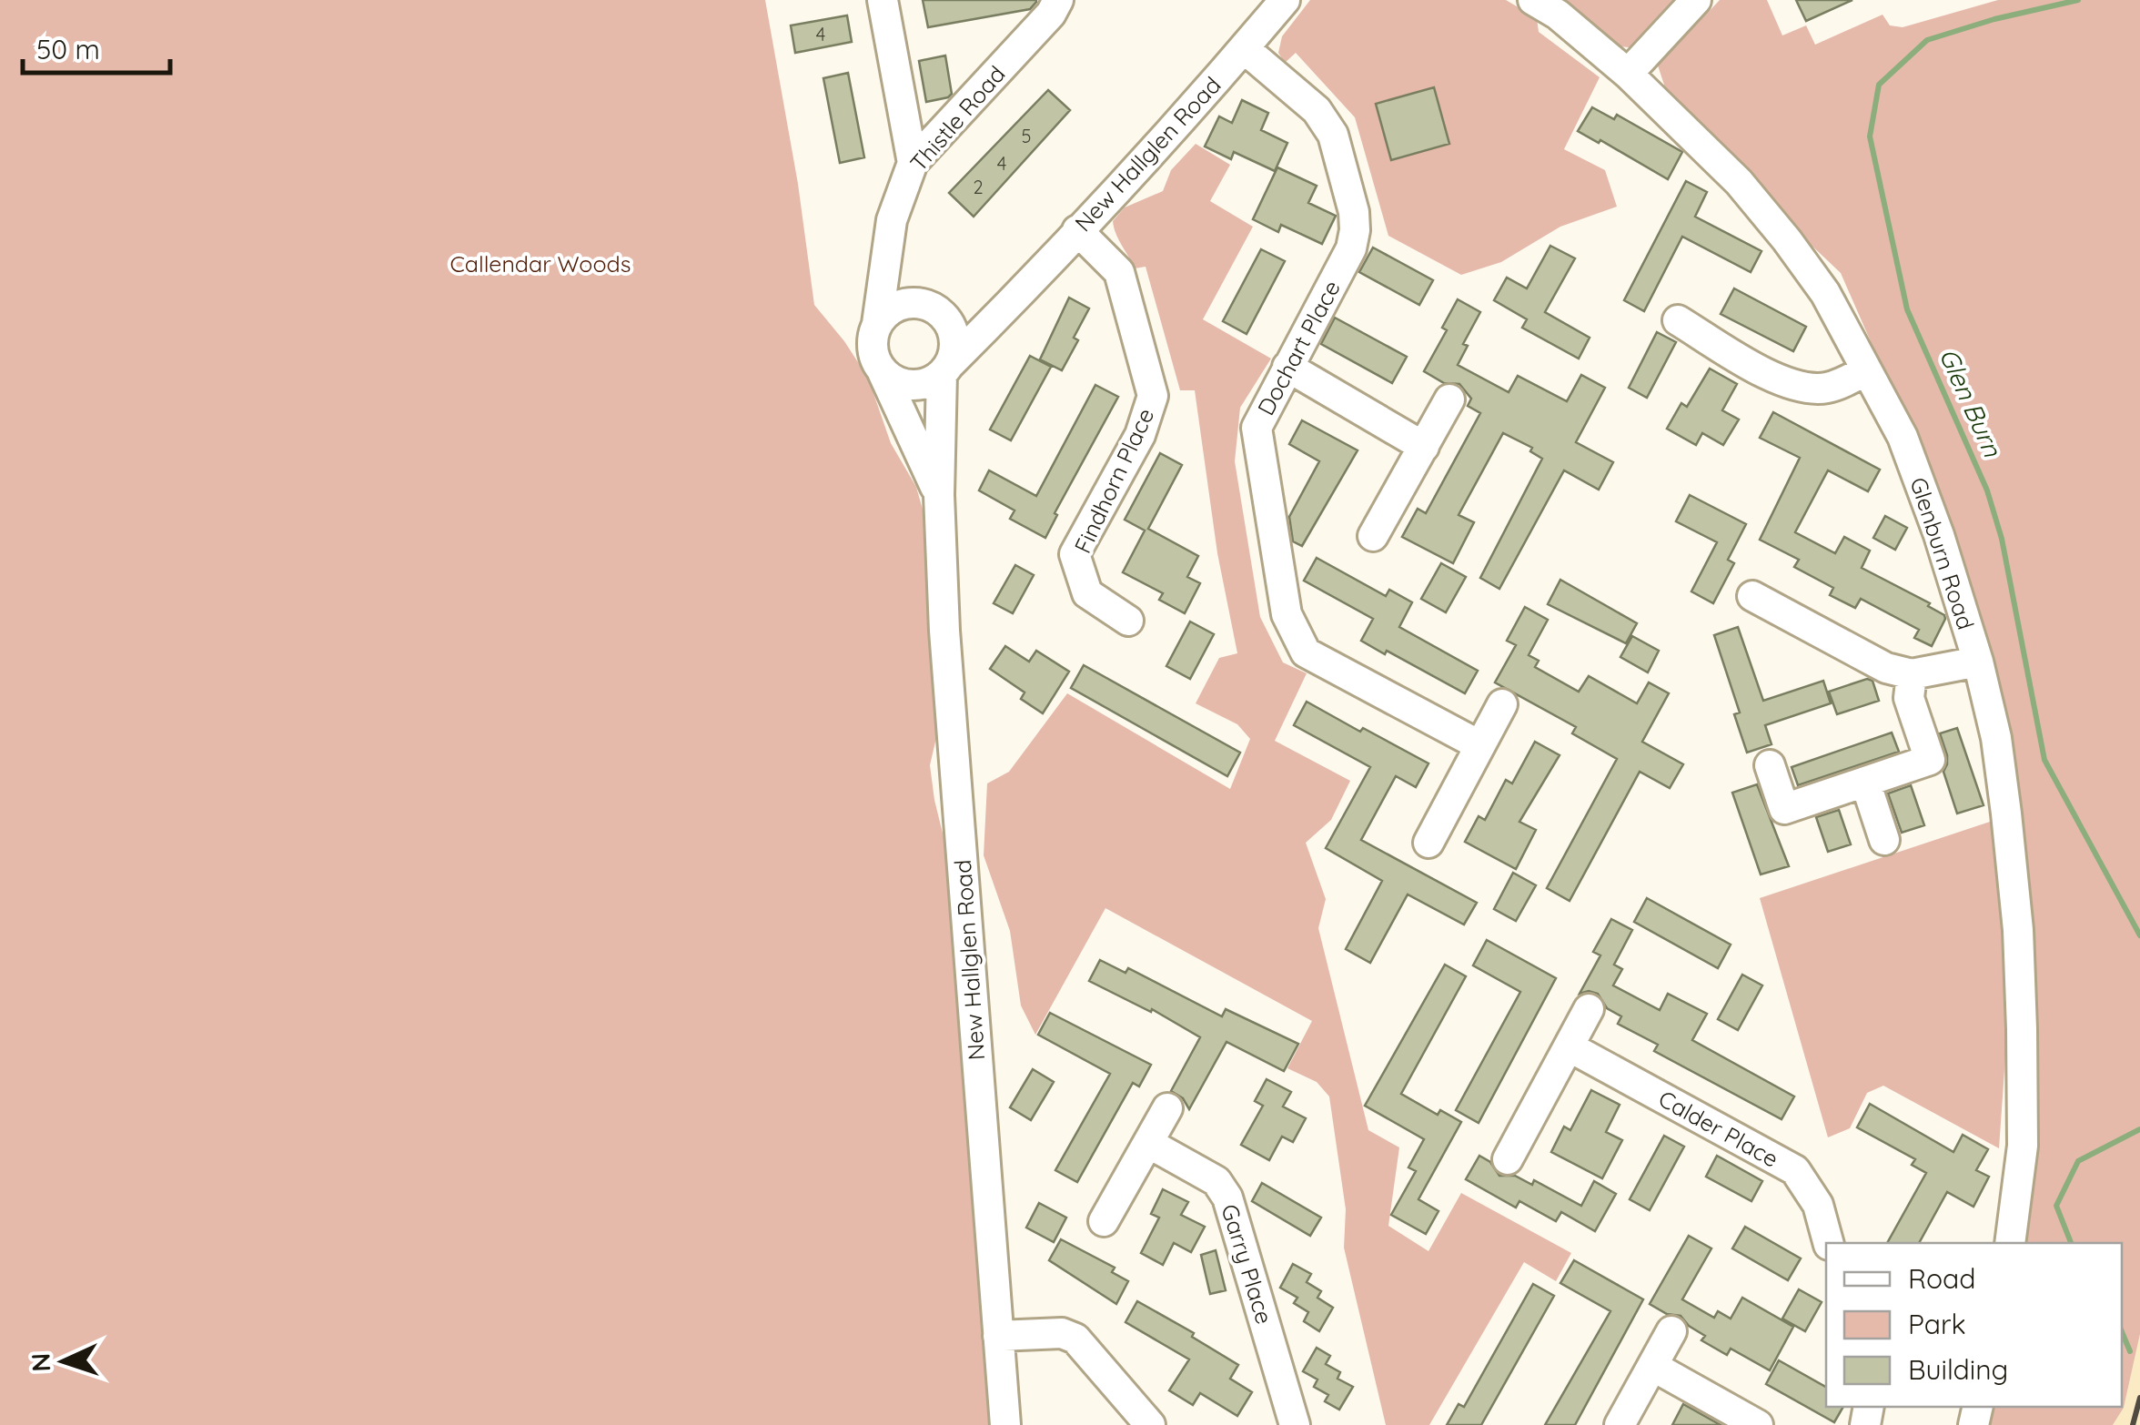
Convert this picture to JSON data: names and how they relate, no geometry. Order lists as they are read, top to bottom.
{
  "streets": {
    "street": [
      "Thistle Road",
      "New Hallglen Road",
      "Dochart Place",
      "Findhorn Place",
      "Glenburn Road",
      "Calder Place",
      "Garry Place"
    ]
  },
  "crossings": [
    ["Thistle Road", "New Hallglen Road"],
    ["New Hallglen Road", "Dochart Place"],
    ["New Hallglen Road", "Findhorn Place"]
  ],
  "water": ["Glen Burn"],
  "parks": ["Callendar Woods"],
  "house_numbers": [
    "4",
    "5",
    "4",
    "2"
  ],
  "legend": ["Road", "Park", "Building"],
  "scale_bar": "50 m",
  "north": "left"
}
